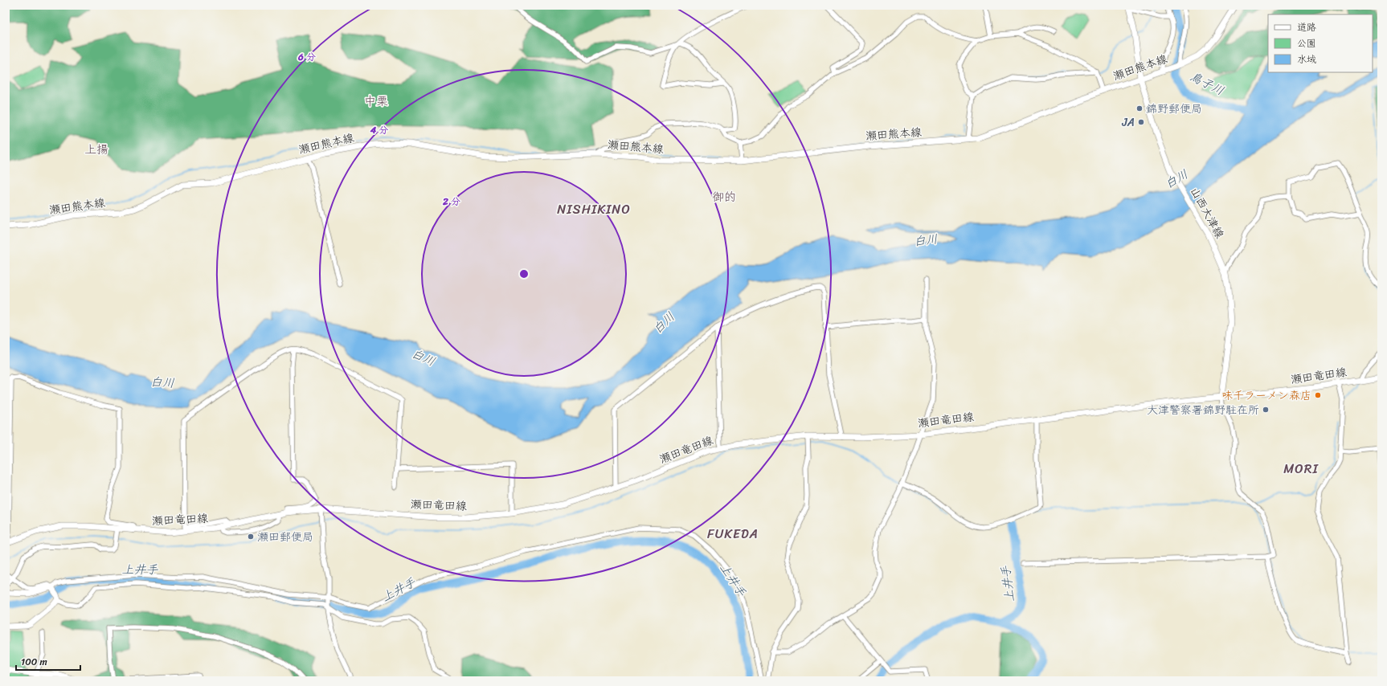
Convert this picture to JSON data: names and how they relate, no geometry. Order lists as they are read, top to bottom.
{
  "streets": {
    "main road": ["瀬田熊本線", "山西大津線", "瀬田竜田線"]
  },
  "crossings": [
    ["瀬田熊本線", "山西大津線"],
    ["山西大津線", "瀬田竜田線"]
  ],
  "districts": [
    "中栗",
    "上揚",
    "御的",
    "NISHIKINO",
    "MORI",
    "FUKEDA"
  ],
  "water": ["鳥子川", "白川", "上井手"],
  "places": [
    "錦野郵便局",
    "JA",
    "味千ラーメン森店",
    "大津警察署錦野駐在所",
    "瀬田郵便局"
  ],
  "legend": ["道路", "公園", "水域"],
  "scale_bar": "100 m",
  "rings": ["6 分", "4 分", "2 分"]
}
